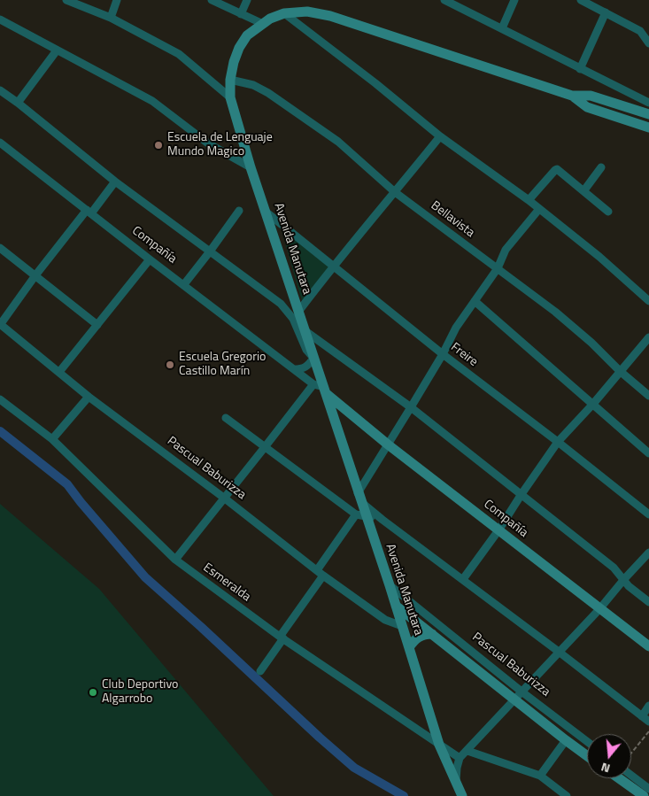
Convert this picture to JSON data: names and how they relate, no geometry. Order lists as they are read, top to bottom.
{
  "streets": {
    "main road": ["Compañía", "Avenida Manutara", "Pascual Baburizza"],
    "street": ["Bellavista", "Freire", "Esmeralda"]
  },
  "crossings": [
    ["Bellavista", "Avenida Manutara"],
    ["Compañía", "Avenida Manutara"],
    ["Avenida Manutara", "Freire"],
    ["Avenida Manutara", "Pascual Baburizza"],
    ["Avenida Manutara", "Esmeralda"]
  ],
  "places": ["Escuela de Lenguaje Mundo Magico", "Escuela Gregorio Castillo Marín", "Club Deportivo Algarrobo"],
  "north": "bottom"
}
